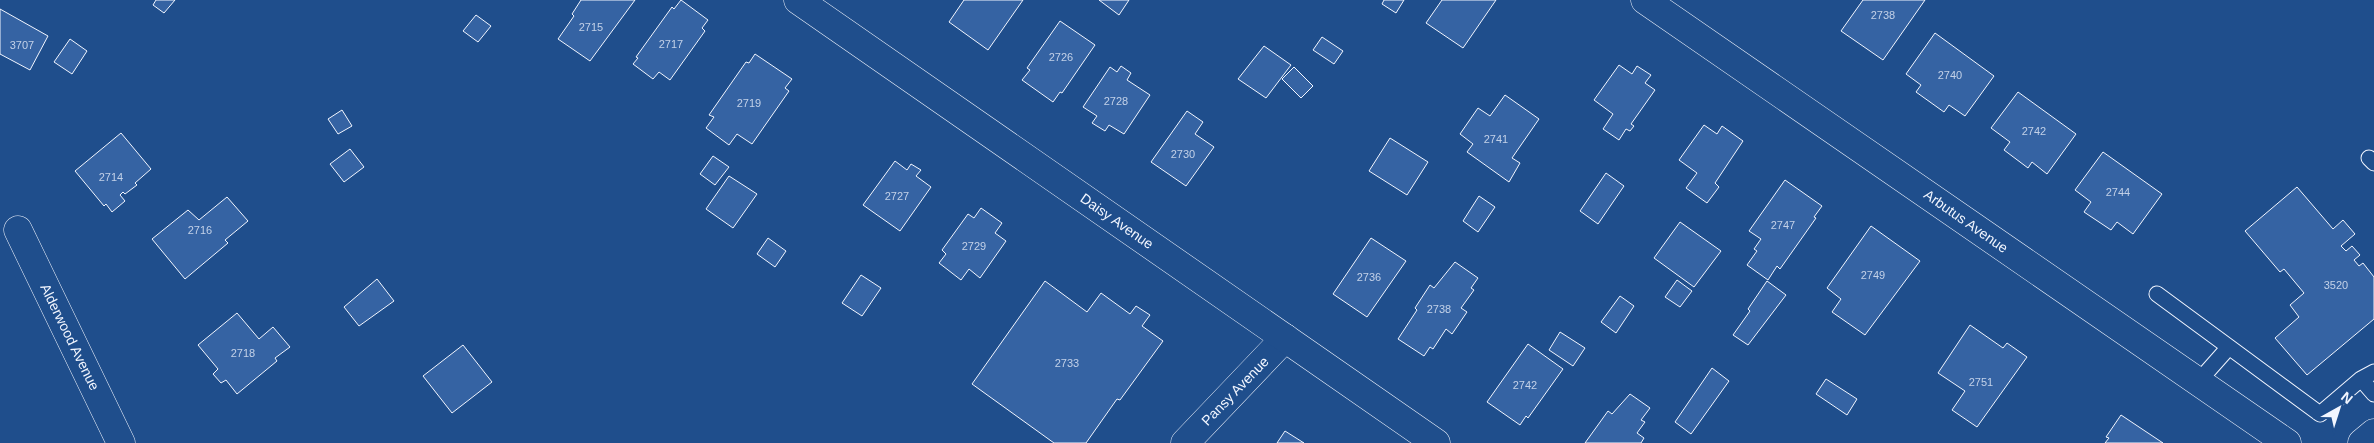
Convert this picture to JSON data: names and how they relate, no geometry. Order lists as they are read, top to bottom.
{
  "streets": {
    "street": [
      "Daisy Avenue",
      "Arbutus Avenue",
      "Alderwood Avenue",
      "Pansy Avenue"
    ]
  },
  "crossings": [
    ["Daisy Avenue", "Pansy Avenue"]
  ],
  "house_numbers": [
    "2738",
    "2715",
    "2717",
    "3707",
    "2726",
    "2740",
    "2728",
    "2719",
    "2742",
    "2741",
    "2730",
    "2714",
    "2744",
    "2727",
    "2747",
    "2716",
    "2729",
    "2749",
    "2736",
    "3520",
    "2738",
    "2718",
    "2733",
    "2751",
    "2742"
  ],
  "north": "top right"
}
